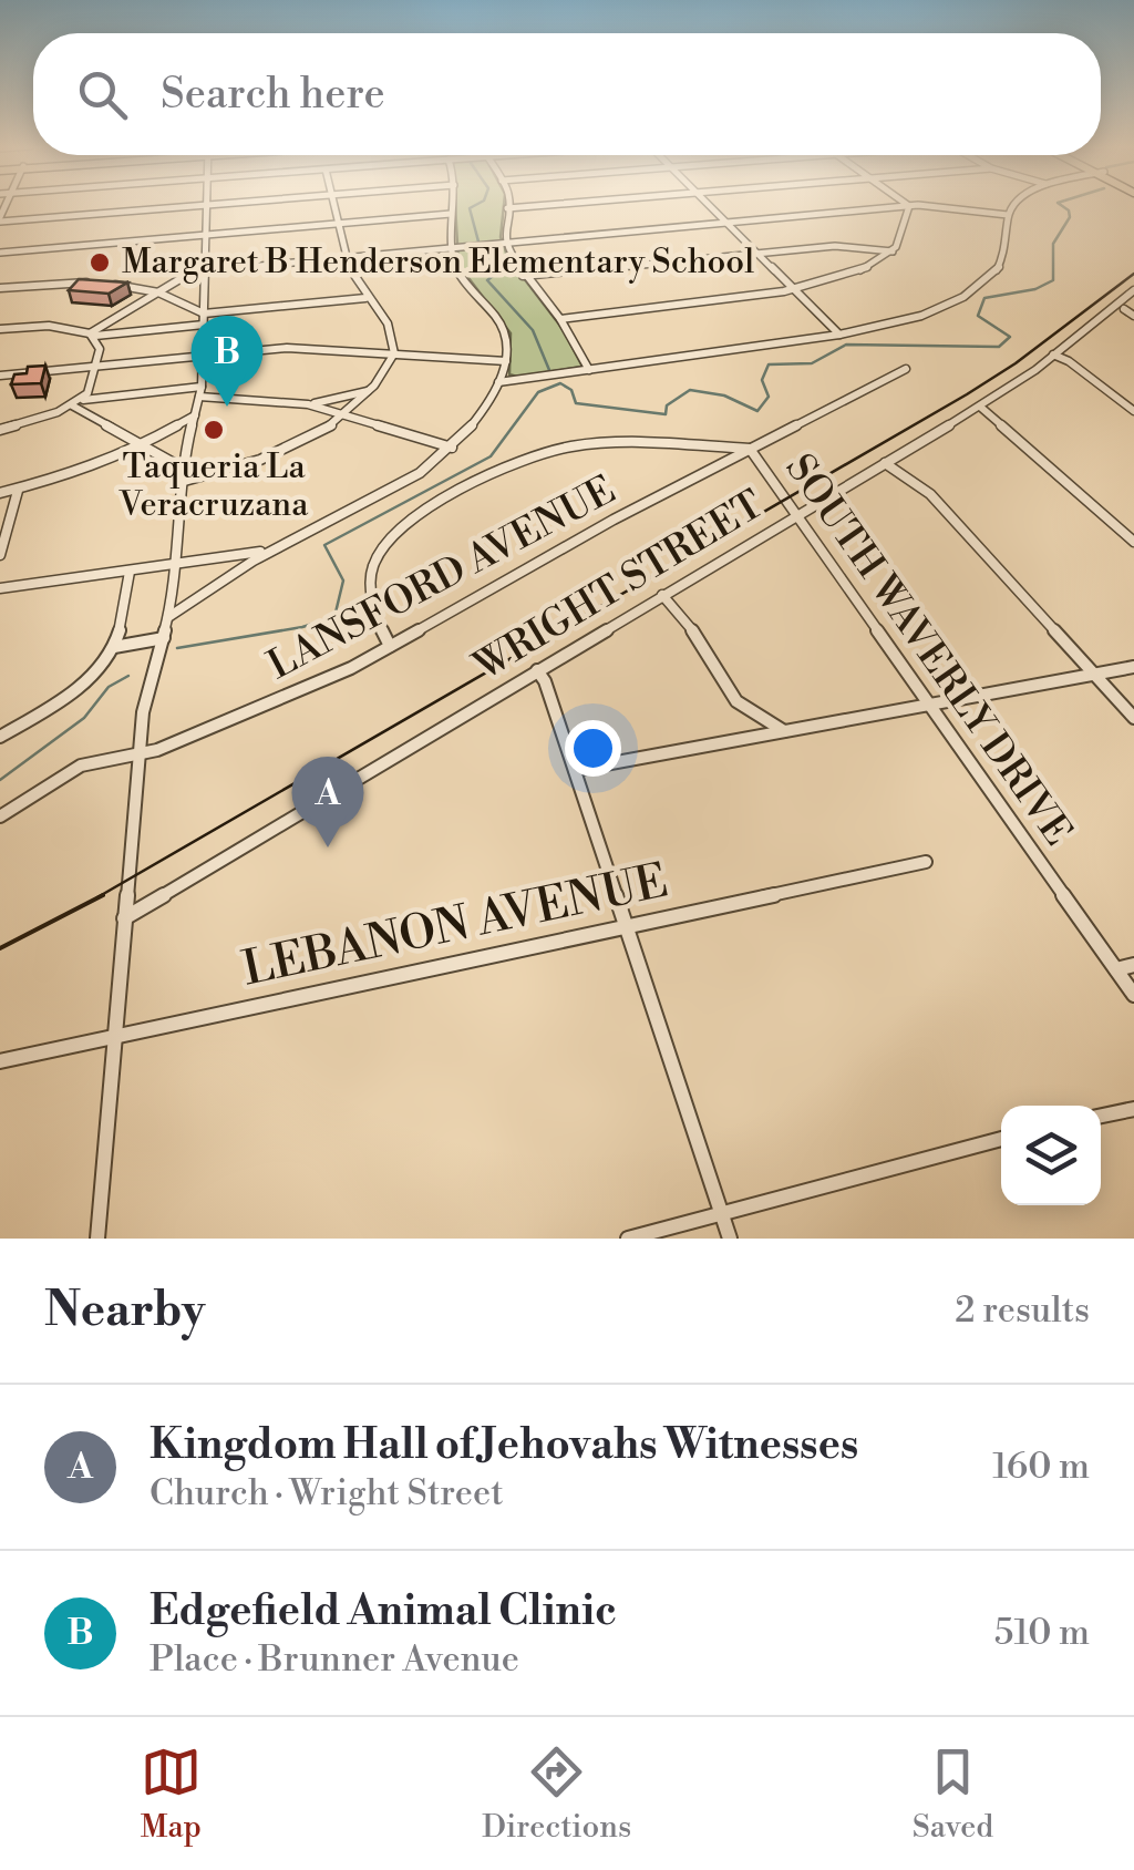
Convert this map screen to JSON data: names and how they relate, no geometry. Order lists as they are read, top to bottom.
{
  "streets": {
    "street": [
      "LANSFORD AVENUE",
      "WRIGHT STREET",
      "SOUTH WAVERLY DRIVE",
      "LEBANON AVENUE"
    ]
  },
  "crossings": [
    ["LANSFORD AVENUE", "SOUTH WAVERLY DRIVE"],
    ["WRIGHT STREET", "SOUTH WAVERLY DRIVE"]
  ],
  "places": ["Margaret B Henderson Elementary School", "Taqueria La Veracruzana"],
  "page": {
    "search": "Search here",
    "pins": ["B", "A"],
    "heading": ["Nearby", "2 results"],
    "list": [
      {
        "mark": "A",
        "name": "Kingdom Hall of Jehovahs Witnesses",
        "note": "Church · Wright Street",
        "value": "160 m"
      },
      {
        "mark": "B",
        "name": "Edgefield Animal Clinic",
        "note": "Place · Brunner Avenue",
        "value": "510 m"
      }
    ],
    "nav": ["Map", "Directions", "Saved"]
  }
}
